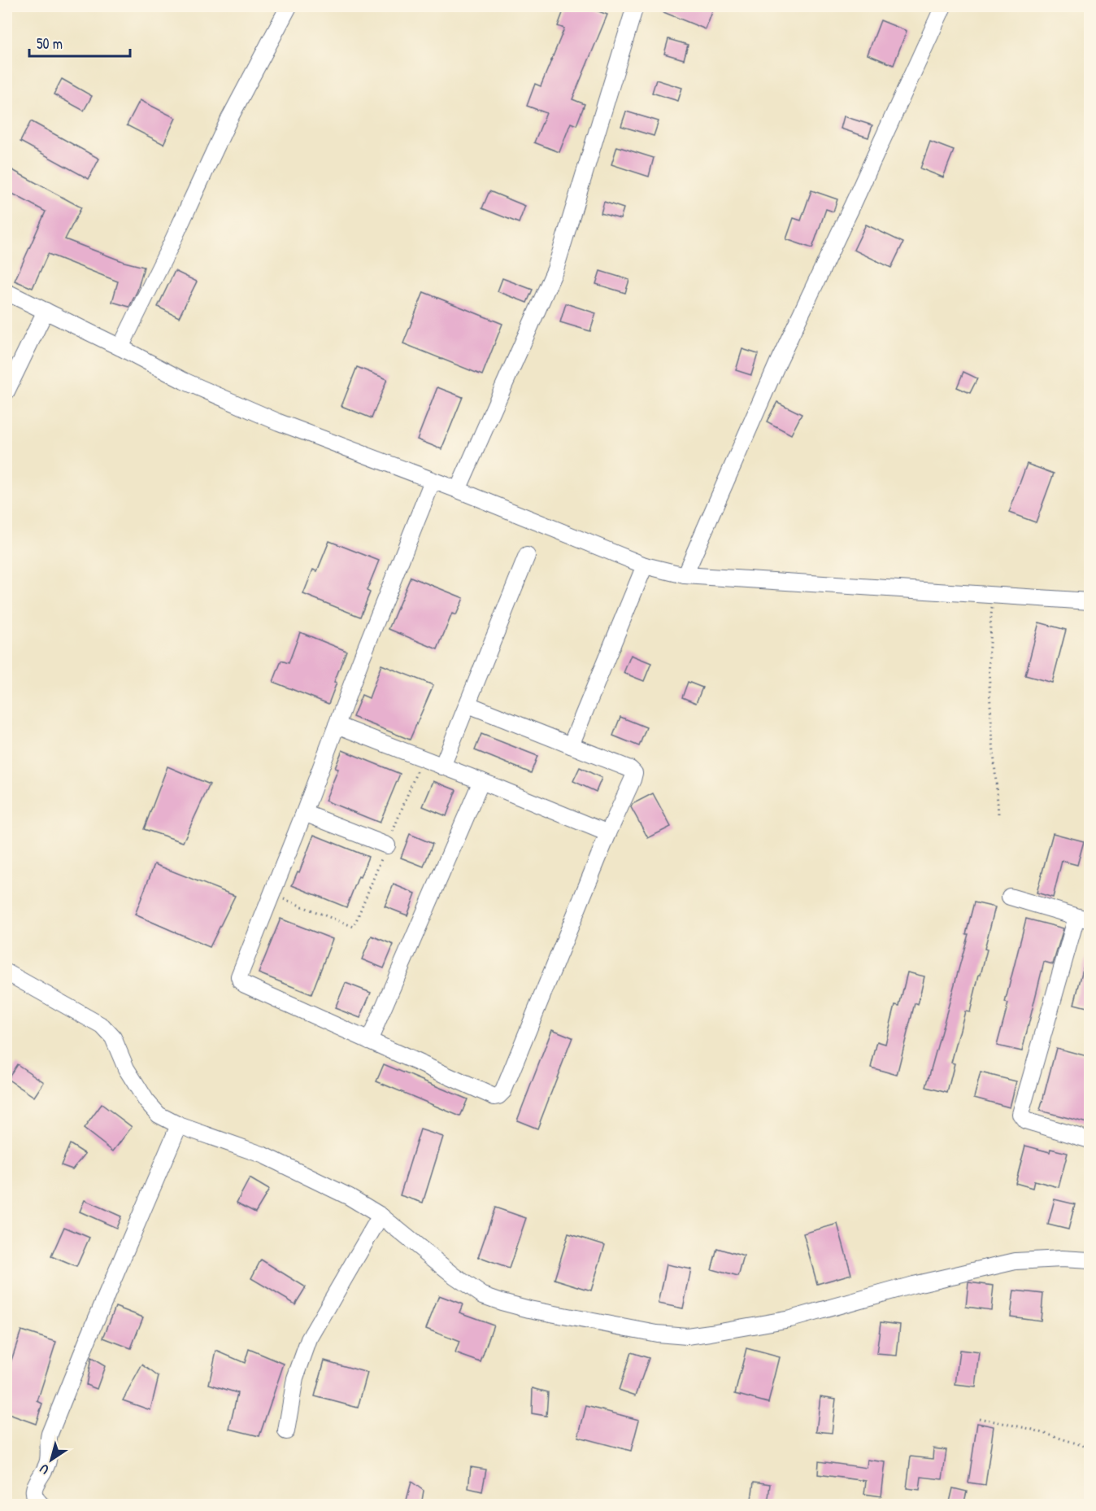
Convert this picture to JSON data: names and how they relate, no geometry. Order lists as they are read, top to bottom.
{
  "scale_bar": "50 m",
  "north": "bottom left"
}
